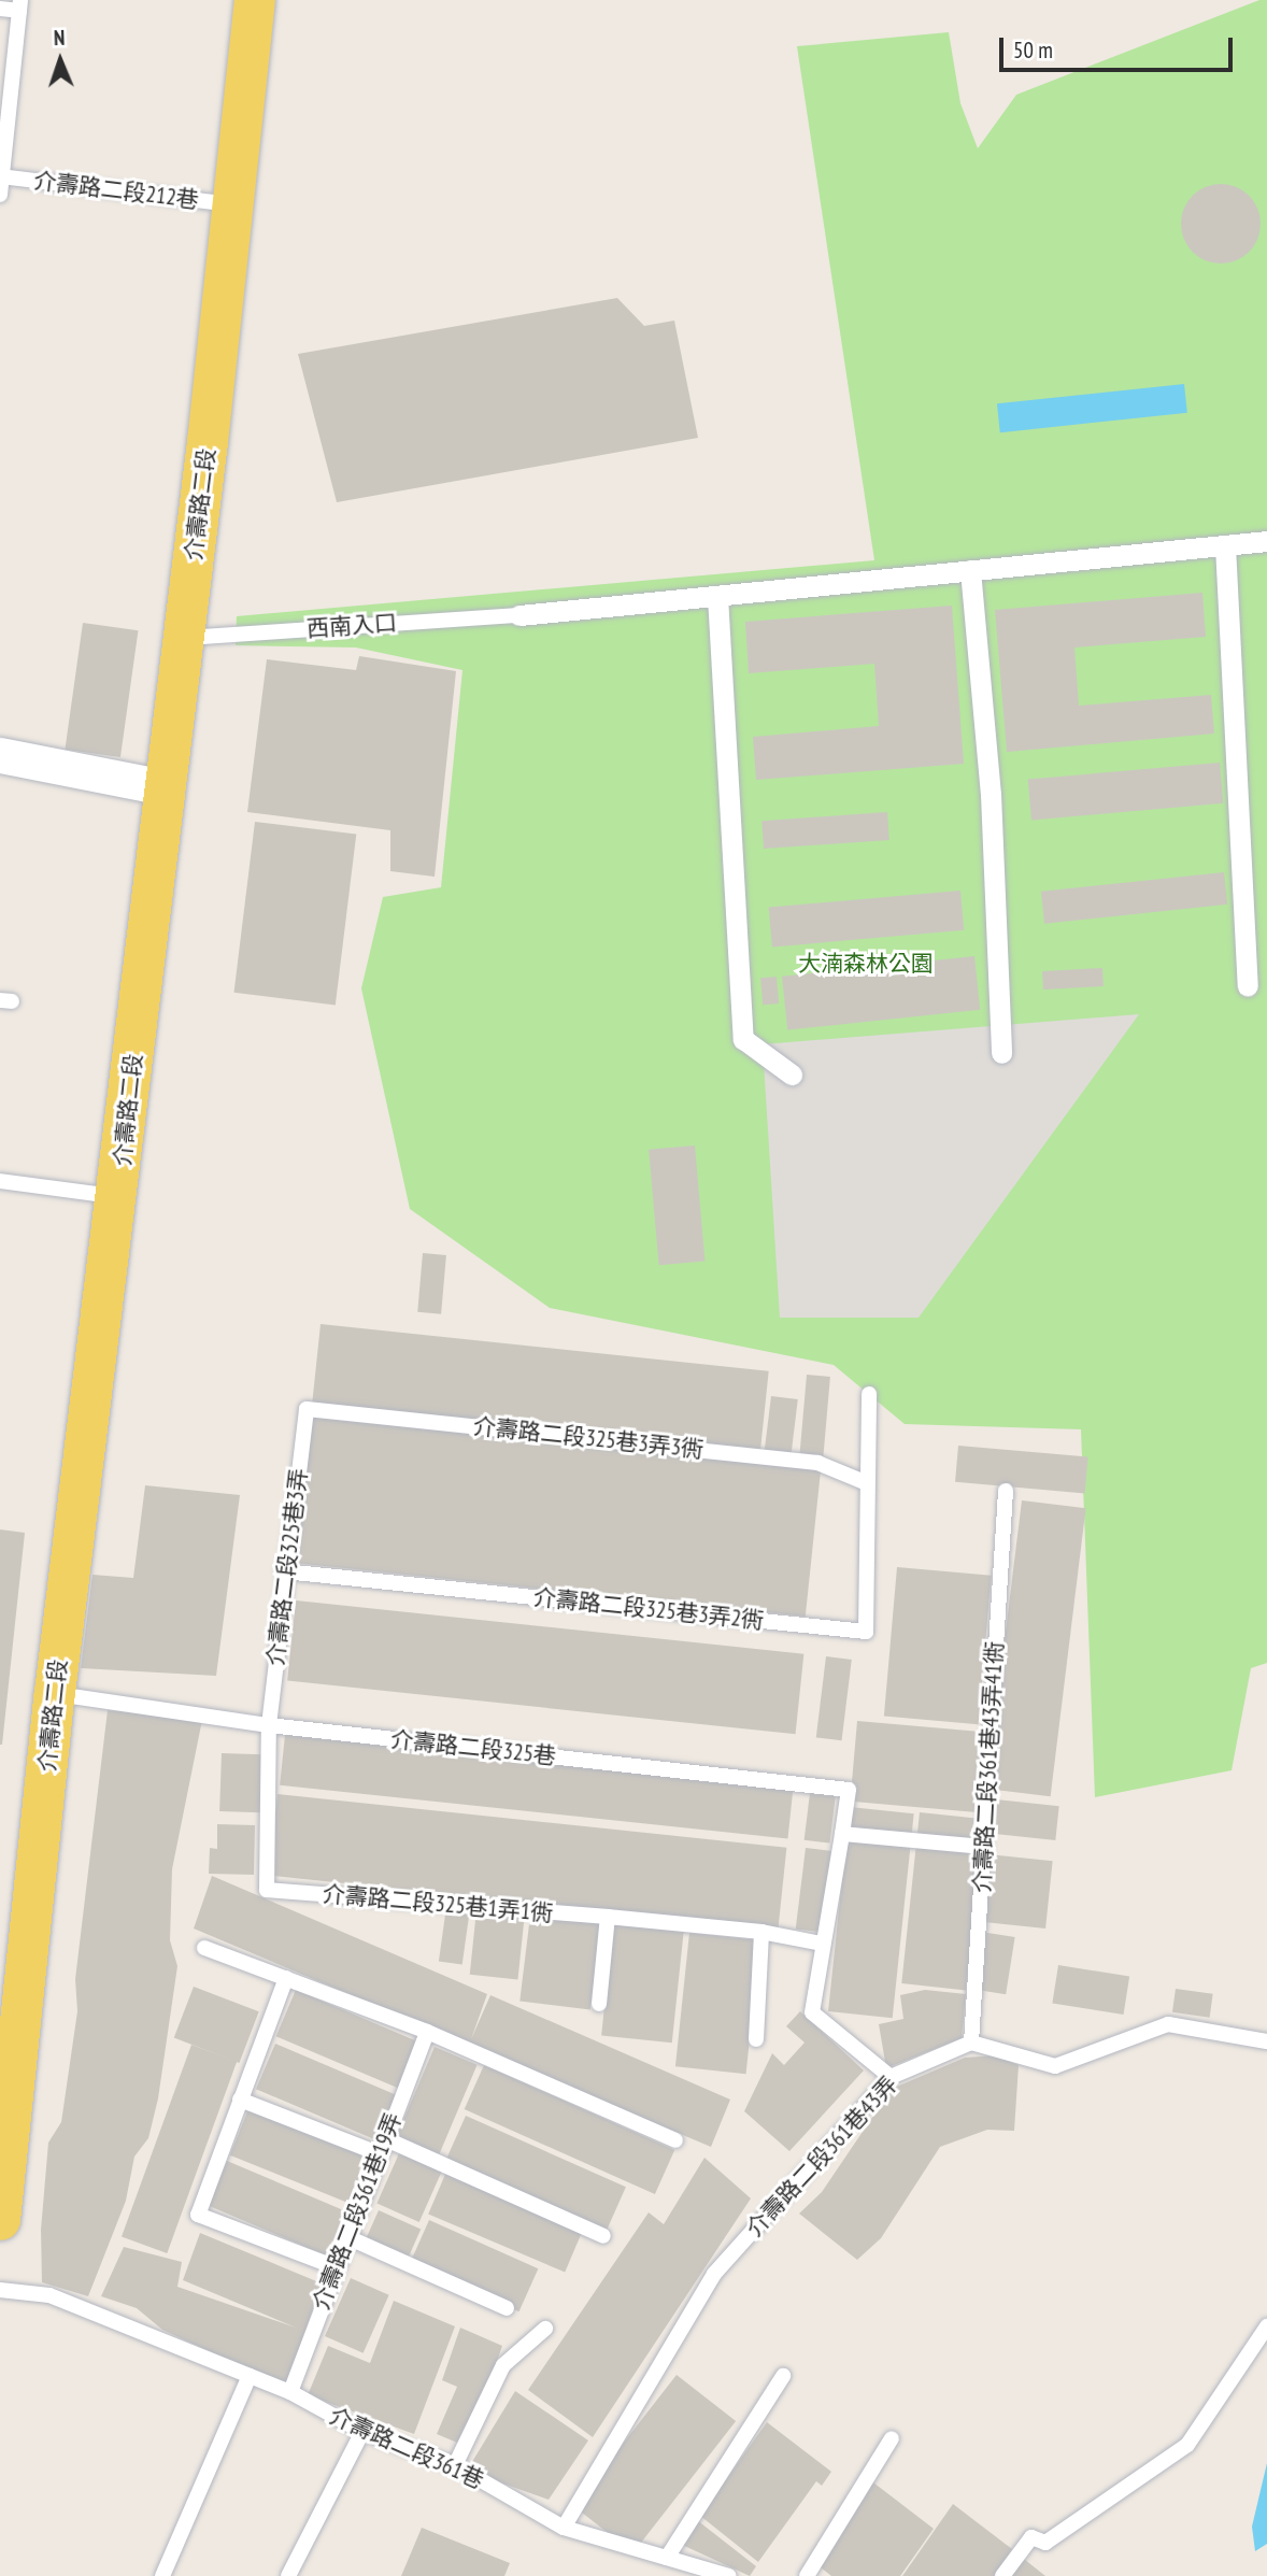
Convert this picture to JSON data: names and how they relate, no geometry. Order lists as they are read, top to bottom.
{
  "streets": {
    "main road": ["介壽路二段"],
    "lane": [
      "介壽路二段212巷",
      "西南入口",
      "介壽路二段325巷3弄3衖",
      "介壽路二段325巷3弄",
      "介壽路二段325巷3弄2衖",
      "介壽路二段325巷",
      "介壽路二段361巷43弄41衖",
      "介壽路二段325巷1弄1衖",
      "介壽路二段361巷43弄",
      "介壽路二段361巷19弄",
      "介壽路二段361巷"
    ]
  },
  "crossings": [
    ["介壽路二段212巷", "介壽路二段"],
    ["介壽路二段", "西南入口"],
    ["介壽路二段", "介壽路二段325巷"],
    ["介壽路二段325巷3弄3衖", "介壽路二段325巷3弄"],
    ["介壽路二段325巷3弄3衖", "介壽路二段325巷3弄2衖"],
    ["介壽路二段325巷3弄", "介壽路二段325巷3弄2衖"],
    ["介壽路二段325巷3弄", "介壽路二段325巷"],
    ["介壽路二段325巷3弄", "介壽路二段325巷1弄1衖"],
    ["介壽路二段361巷43弄41衖", "介壽路二段361巷43弄"],
    ["介壽路二段361巷43弄", "介壽路二段361巷"],
    ["介壽路二段361巷19弄", "介壽路二段361巷"]
  ],
  "parks": ["大湳森林公園"],
  "scale_bar": "50 m",
  "north": "top"
}
